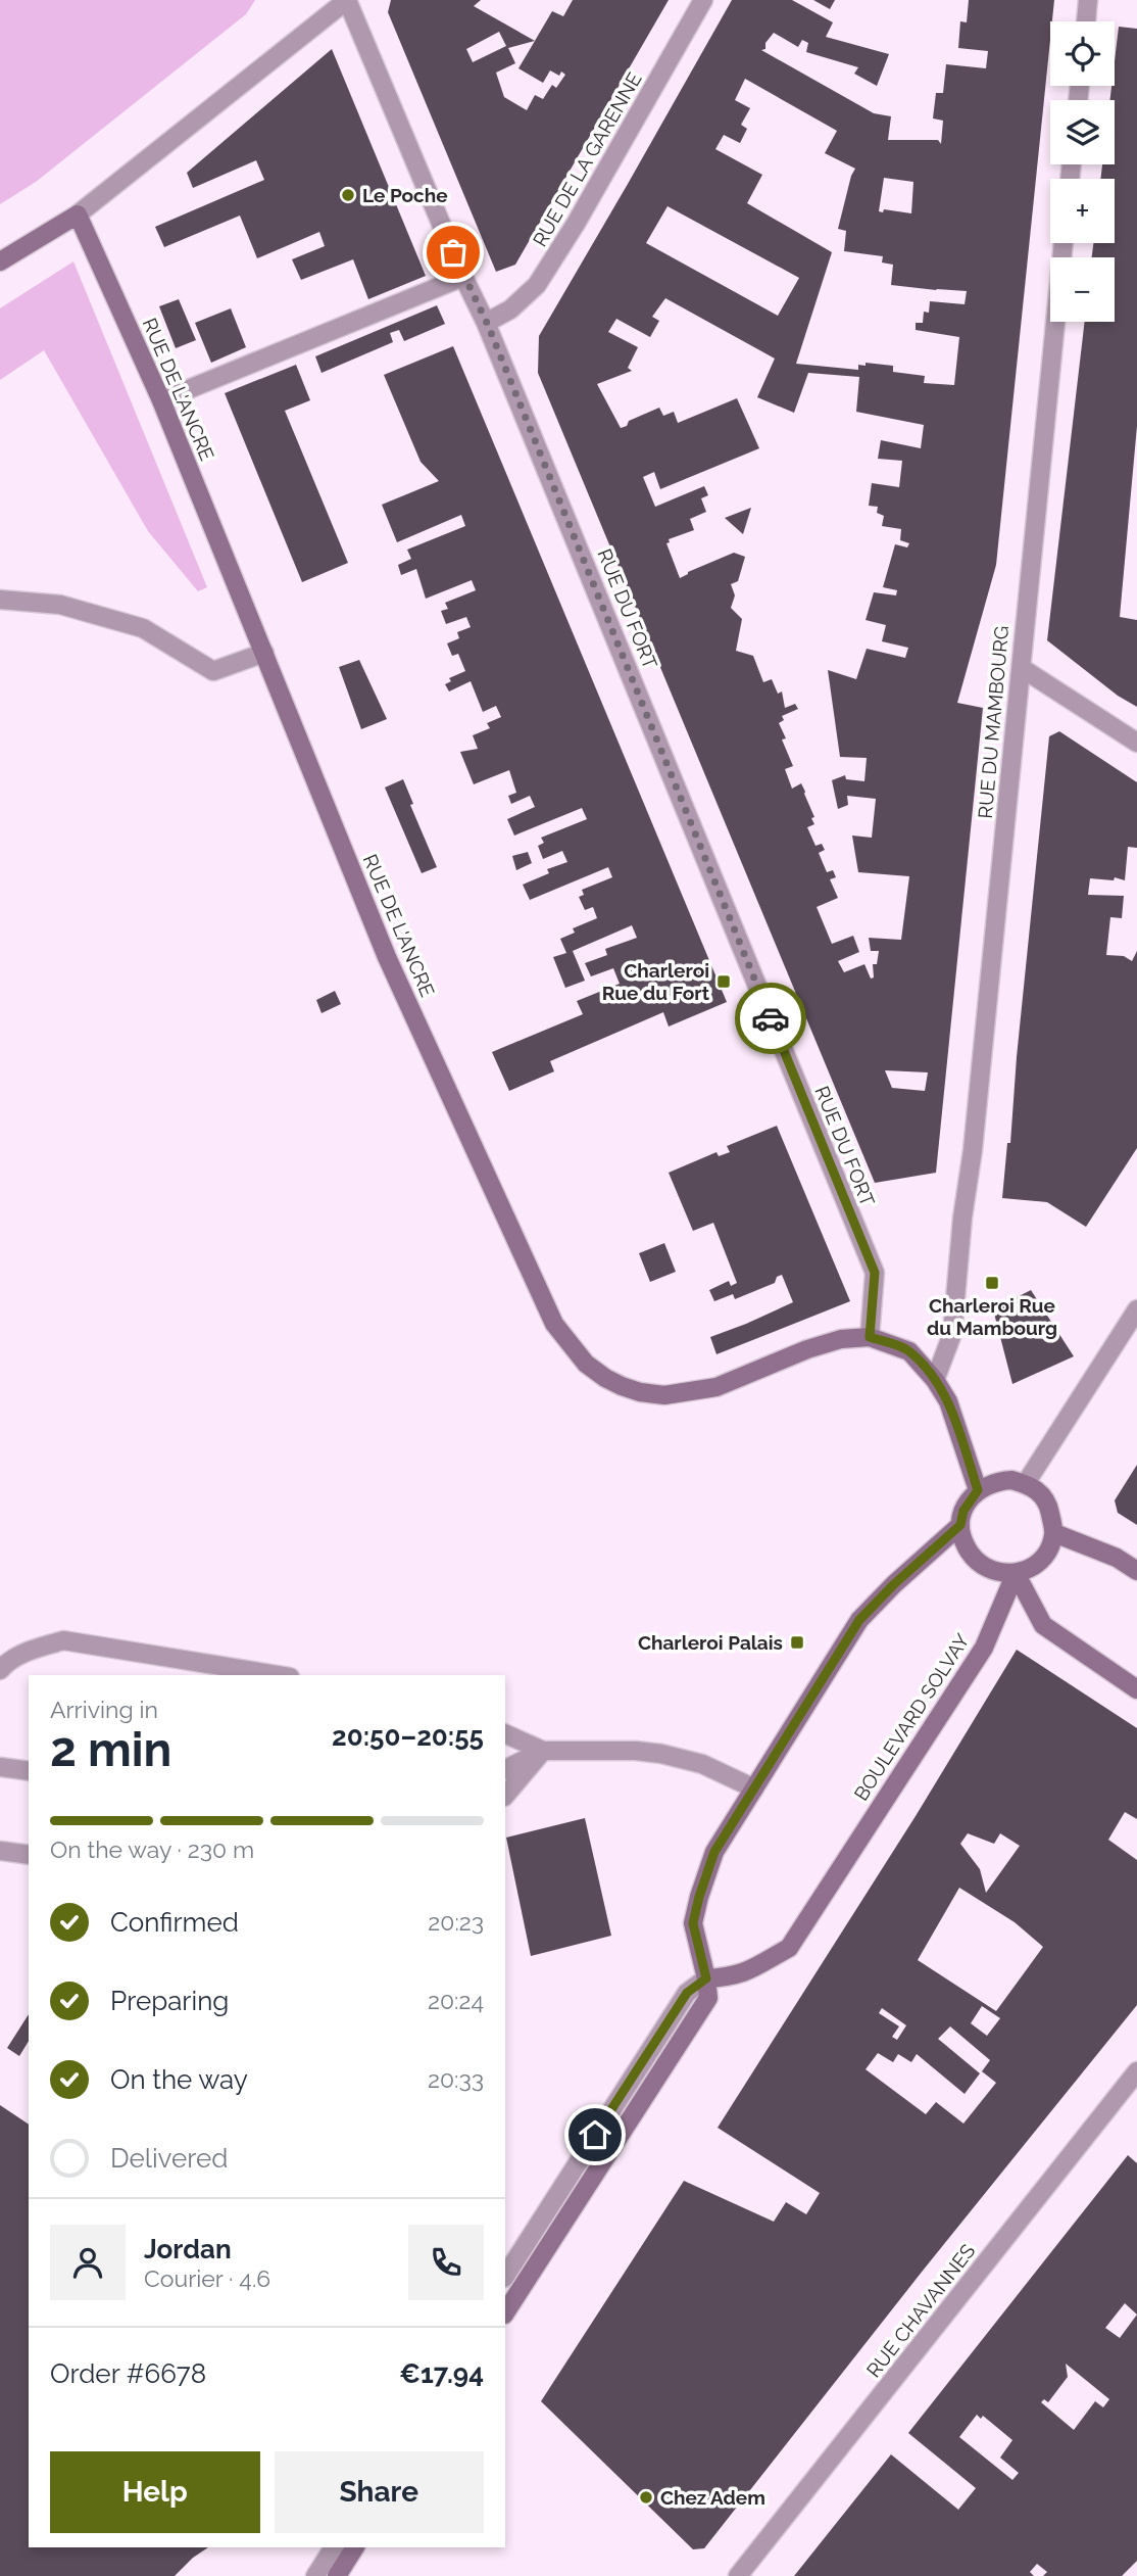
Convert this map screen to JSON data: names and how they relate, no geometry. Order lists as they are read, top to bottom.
{
  "streets": {
    "street": [
      "RUE DE LA GARENNE",
      "RUE DE L'ANCRE",
      "RUE DU FORT",
      "RUE DU MAMBOURG",
      "BOULEVARD SOLVAY",
      "RUE CHAVANNES"
    ]
  },
  "crossings": [
    ["RUE DE LA GARENNE", "RUE DU FORT"],
    ["RUE DE L'ANCRE", "RUE DU FORT"]
  ],
  "places": {
    "other": ["Le Poche", "Chez Adem"],
    "transit": ["Charleroi Rue du Fort", "Charleroi Rue du Mambourg", "Charleroi Palais"]
  },
  "page": {
    "map_buttons": ["+", "−"],
    "heading": ["2 min", "Arriving in", "20:50–20:55"],
    "panel": [
      "Jordan",
      "Courier · 4.6",
      "Order #6678",
      "€17.94"
    ],
    "bar": "On the way · 230 m",
    "list": [
      ["Confirmed", "20:23"],
      ["Preparing", "20:24"],
      ["On the way", "20:33"],
      "Delivered"
    ],
    "buttons": ["Help", "Share"]
  }
}
